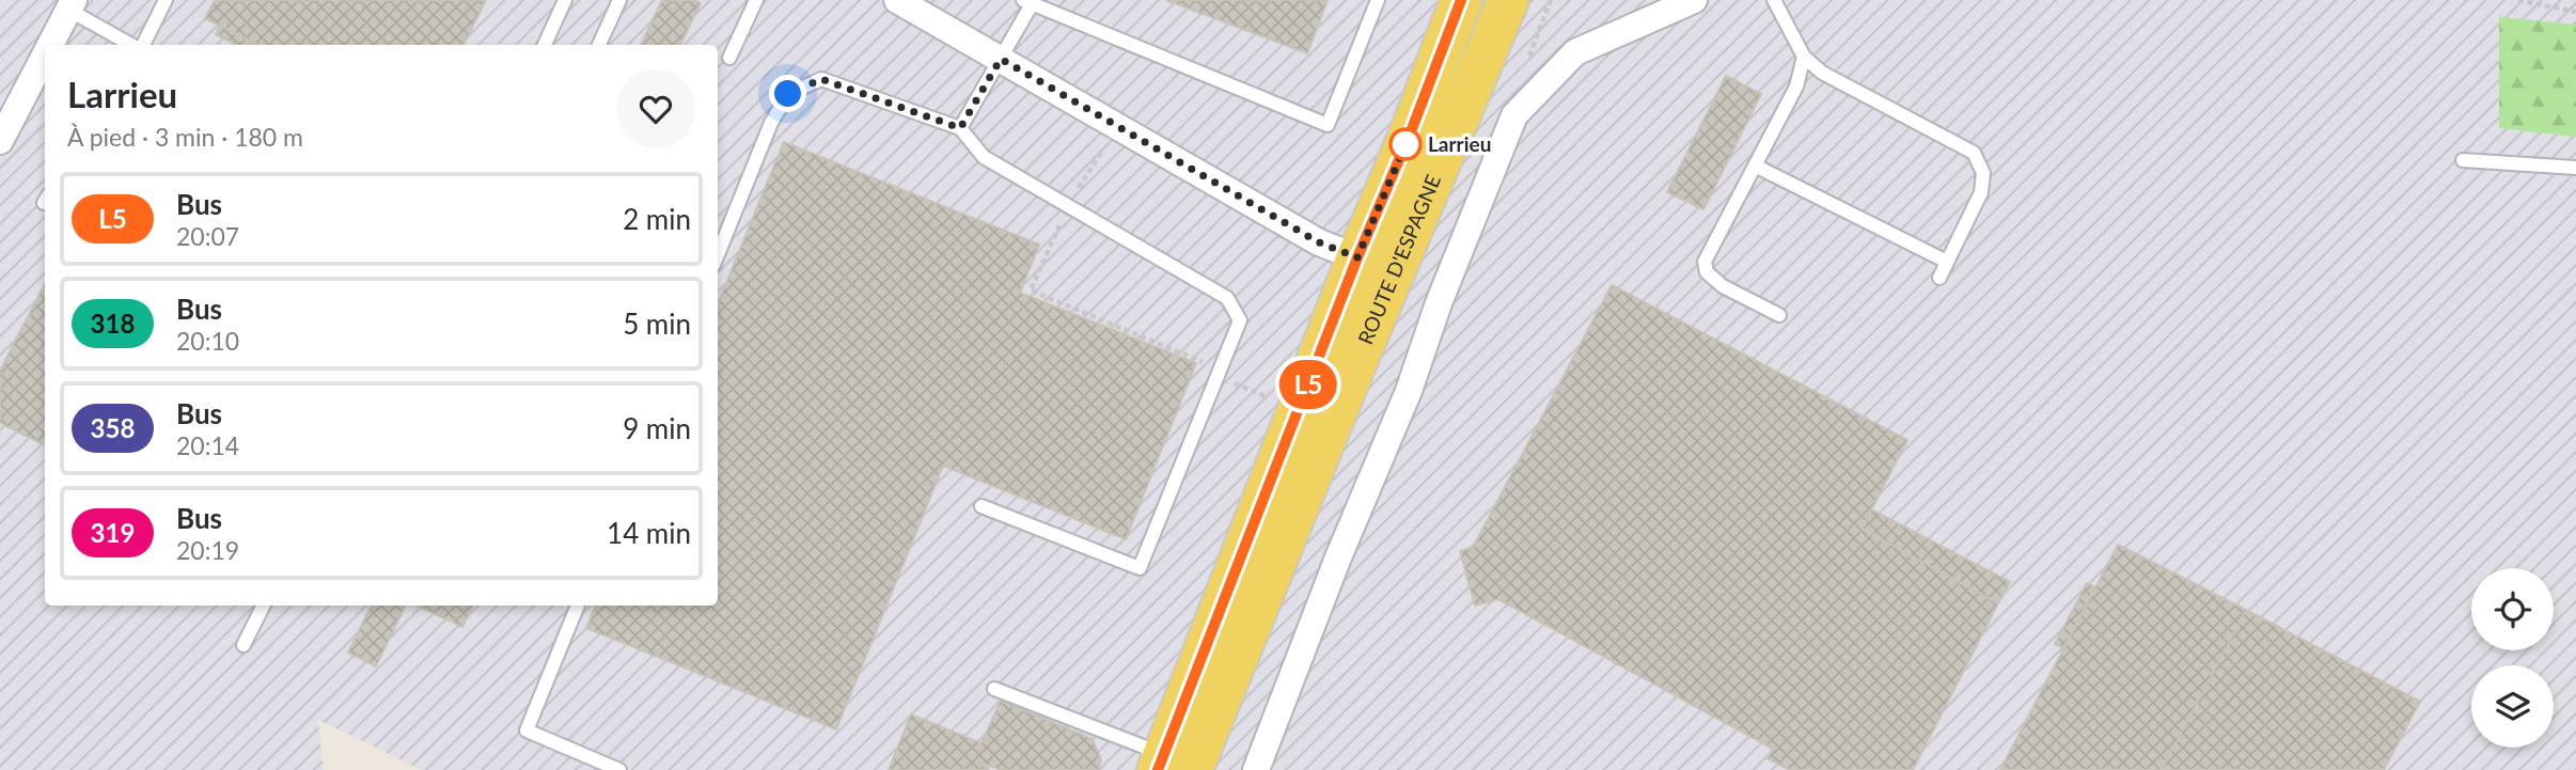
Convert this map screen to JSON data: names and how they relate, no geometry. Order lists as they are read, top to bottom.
{
  "streets": {
    "main road": ["ROUTE D'ESPAGNE"]
  },
  "places": ["Larrieu"],
  "lines": ["bus line L5"],
  "page": {
    "on_map": "L5",
    "heading": ["Larrieu", "À pied · 3 min · 180 m"],
    "list": [
      {
        "mark": "L5",
        "name": "Bus",
        "note": "20:07",
        "value": "2 min"
      },
      {
        "mark": "318",
        "name": "Bus",
        "note": "20:10",
        "value": "5 min"
      },
      {
        "mark": "358",
        "name": "Bus",
        "note": "20:14",
        "value": "9 min"
      },
      {
        "mark": "319",
        "name": "Bus",
        "note": "20:19",
        "value": "14 min"
      }
    ]
  }
}
